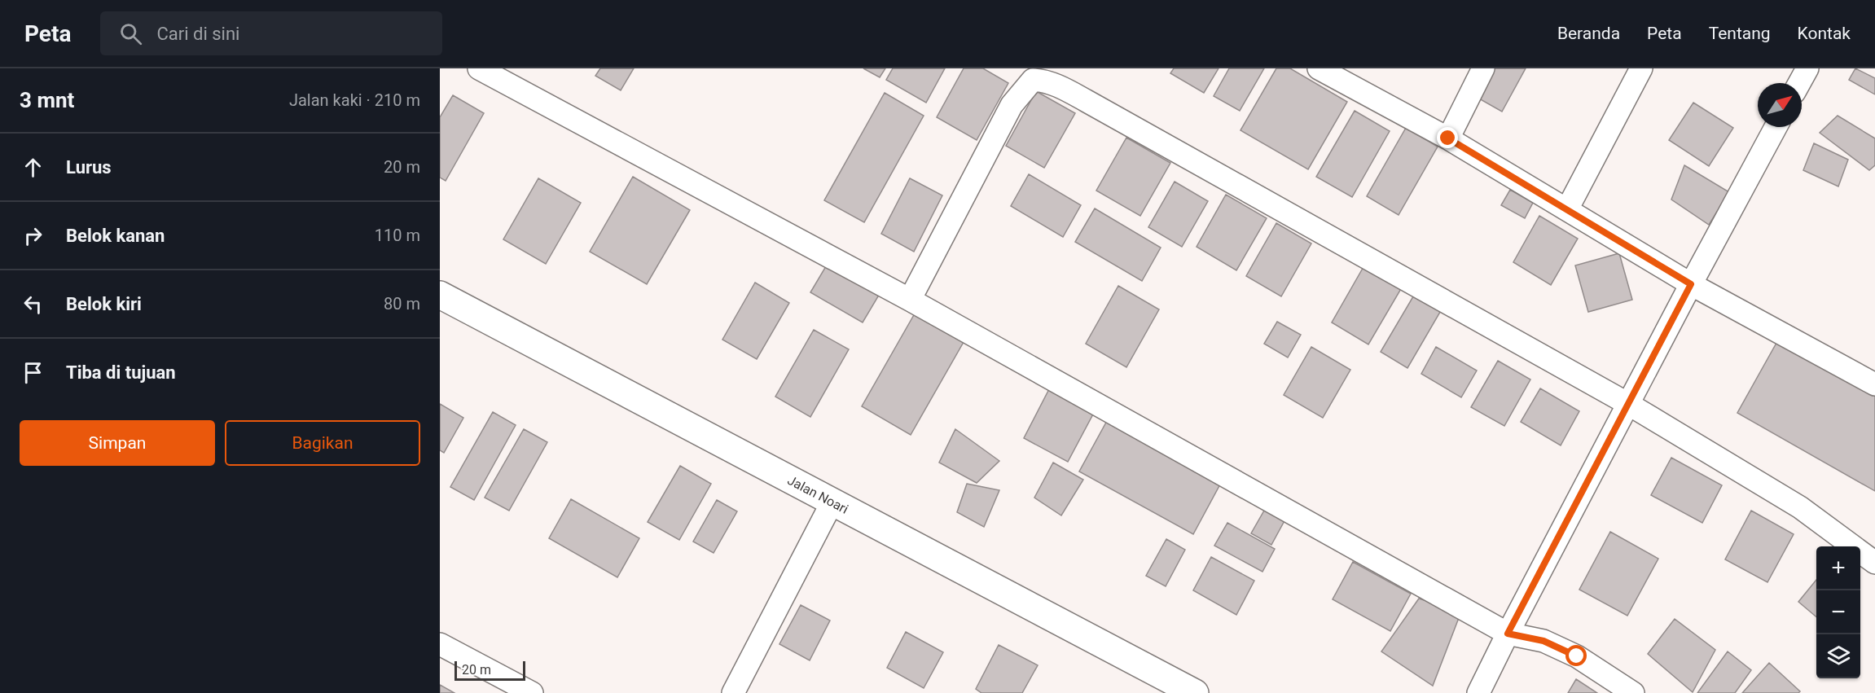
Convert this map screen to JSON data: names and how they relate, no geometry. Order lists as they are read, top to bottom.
{
  "streets": {
    "street": ["Jalan Noari"]
  },
  "scale_bar": "20 m",
  "north": "top right",
  "page": {
    "header": "Peta",
    "search": "Cari di sini",
    "nav": [
      "Beranda",
      "Peta",
      "Tentang",
      "Kontak"
    ],
    "heading": ["3 mnt", "Jalan kaki · 210 m"],
    "list": [
      ["Lurus", "20 m"],
      ["Belok kanan", "110 m"],
      ["Belok kiri", "80 m"],
      "Tiba di tujuan"
    ],
    "buttons": ["Simpan", "Bagikan"],
    "map_buttons": ["+", "−"],
    "scale": "20 m"
  }
}
